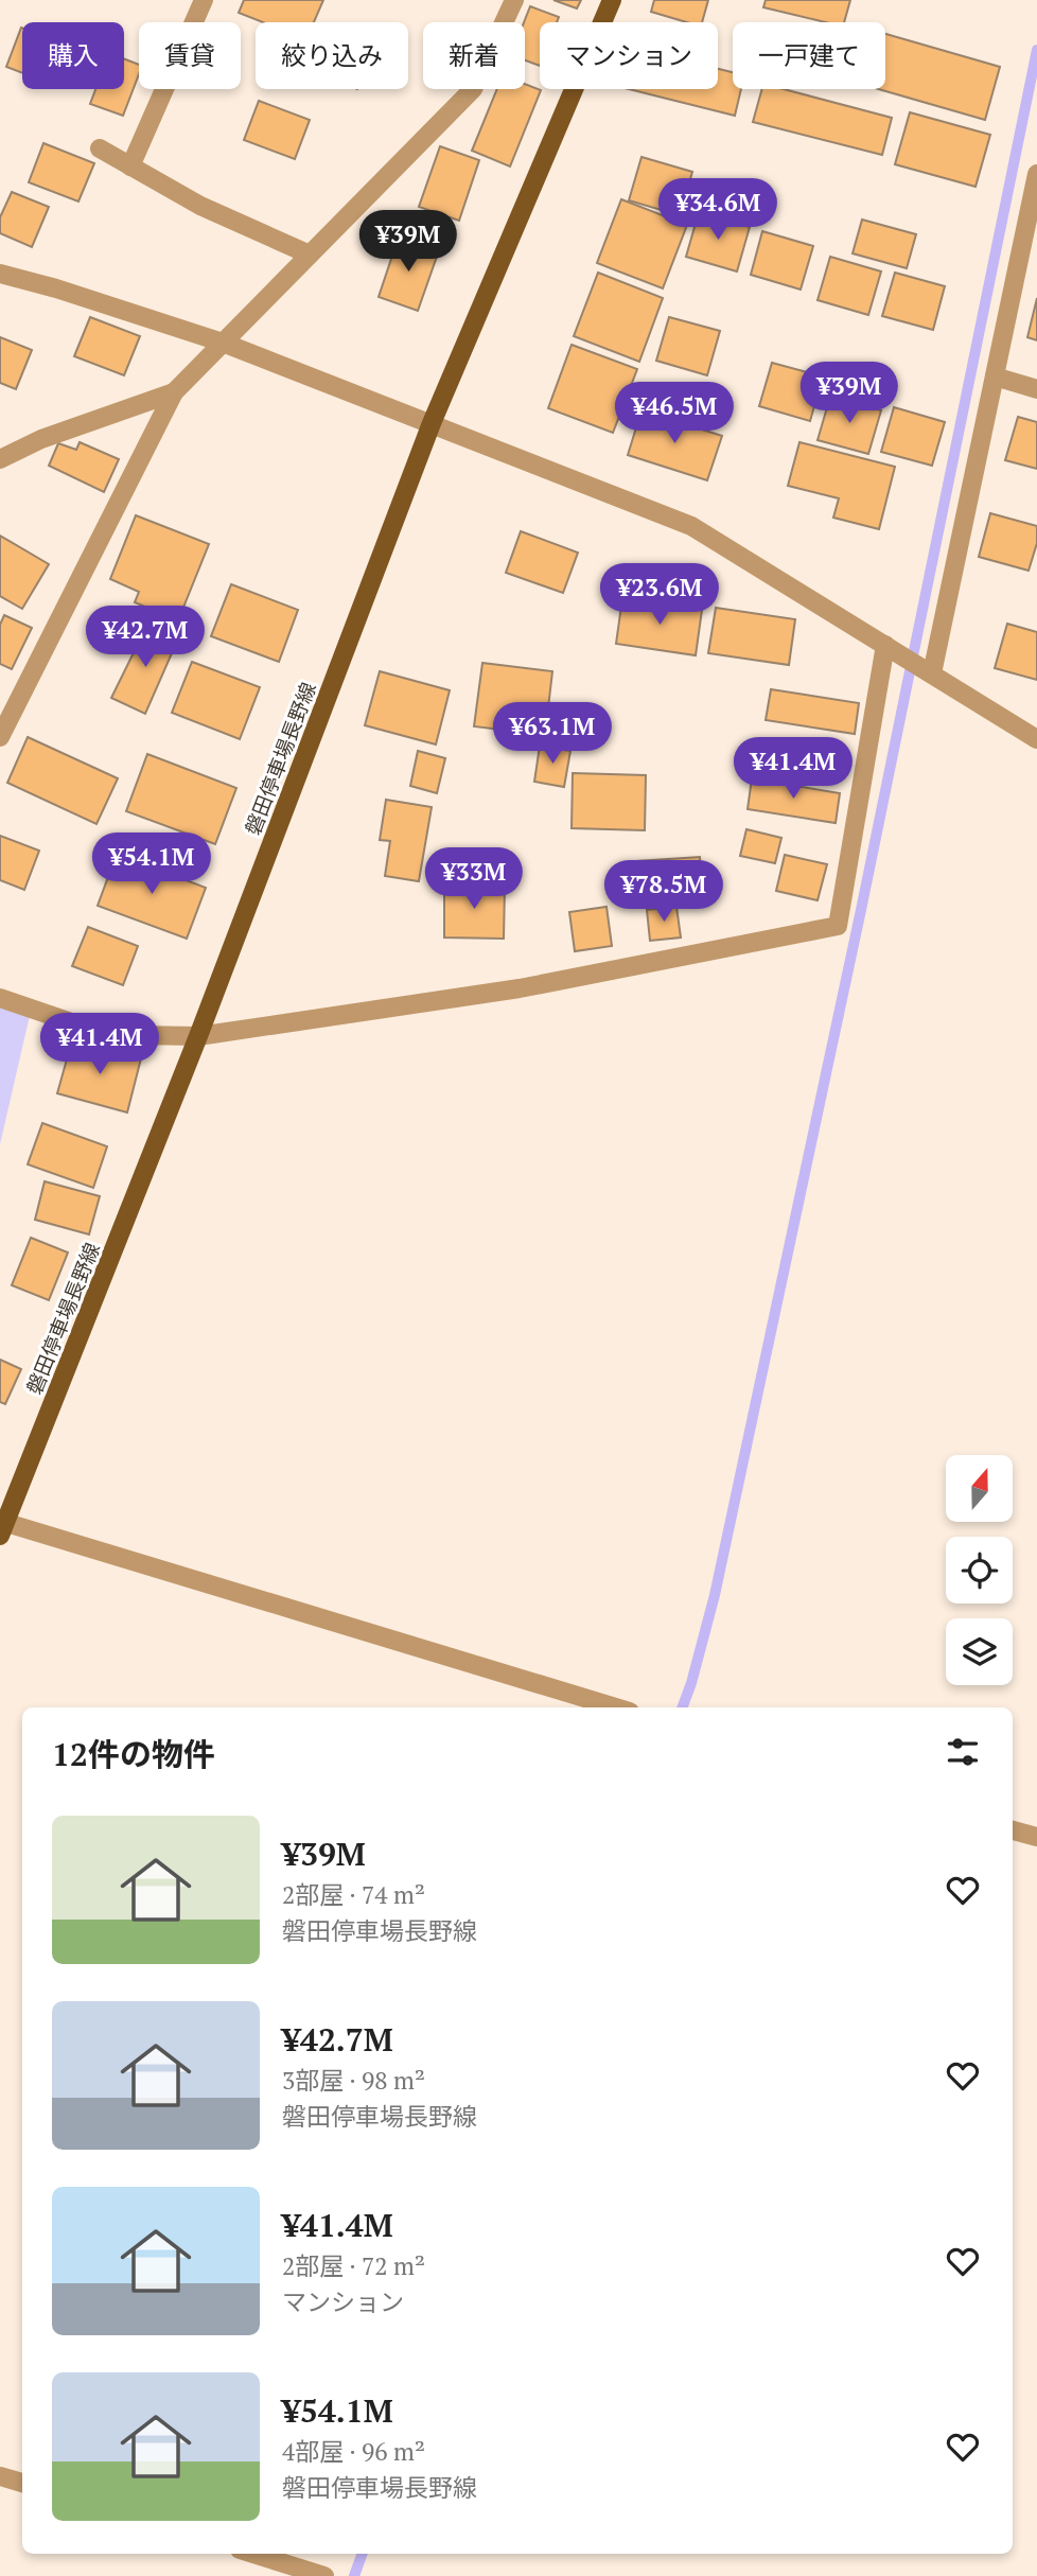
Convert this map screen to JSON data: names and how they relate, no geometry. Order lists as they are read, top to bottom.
{
  "streets": {
    "main road": ["磐田停車場長野線"]
  },
  "north": "top",
  "page": {
    "chip": [
      "購入",
      "賃貸",
      "絞り込み",
      "新着",
      "マンション",
      "一戸建て"
    ],
    "price": [
      "¥34.6M",
      "¥39M",
      "¥39M",
      "¥46.5M",
      "¥23.6M",
      "¥42.7M",
      "¥63.1M",
      "¥41.4M",
      "¥54.1M",
      "¥33M",
      "¥78.5M",
      "¥41.4M"
    ],
    "heading": "12件の物件",
    "list": [
      {
        "name": "¥39M",
        "note": "2部屋 · 74 m² · 磐田停車場長野線"
      },
      {
        "name": "¥42.7M",
        "note": "3部屋 · 98 m² · 磐田停車場長野線"
      },
      {
        "name": "¥41.4M",
        "note": "2部屋 · 72 m² · マンション"
      },
      {
        "name": "¥54.1M",
        "note": "4部屋 · 96 m² · 磐田停車場長野線"
      }
    ]
  }
}
